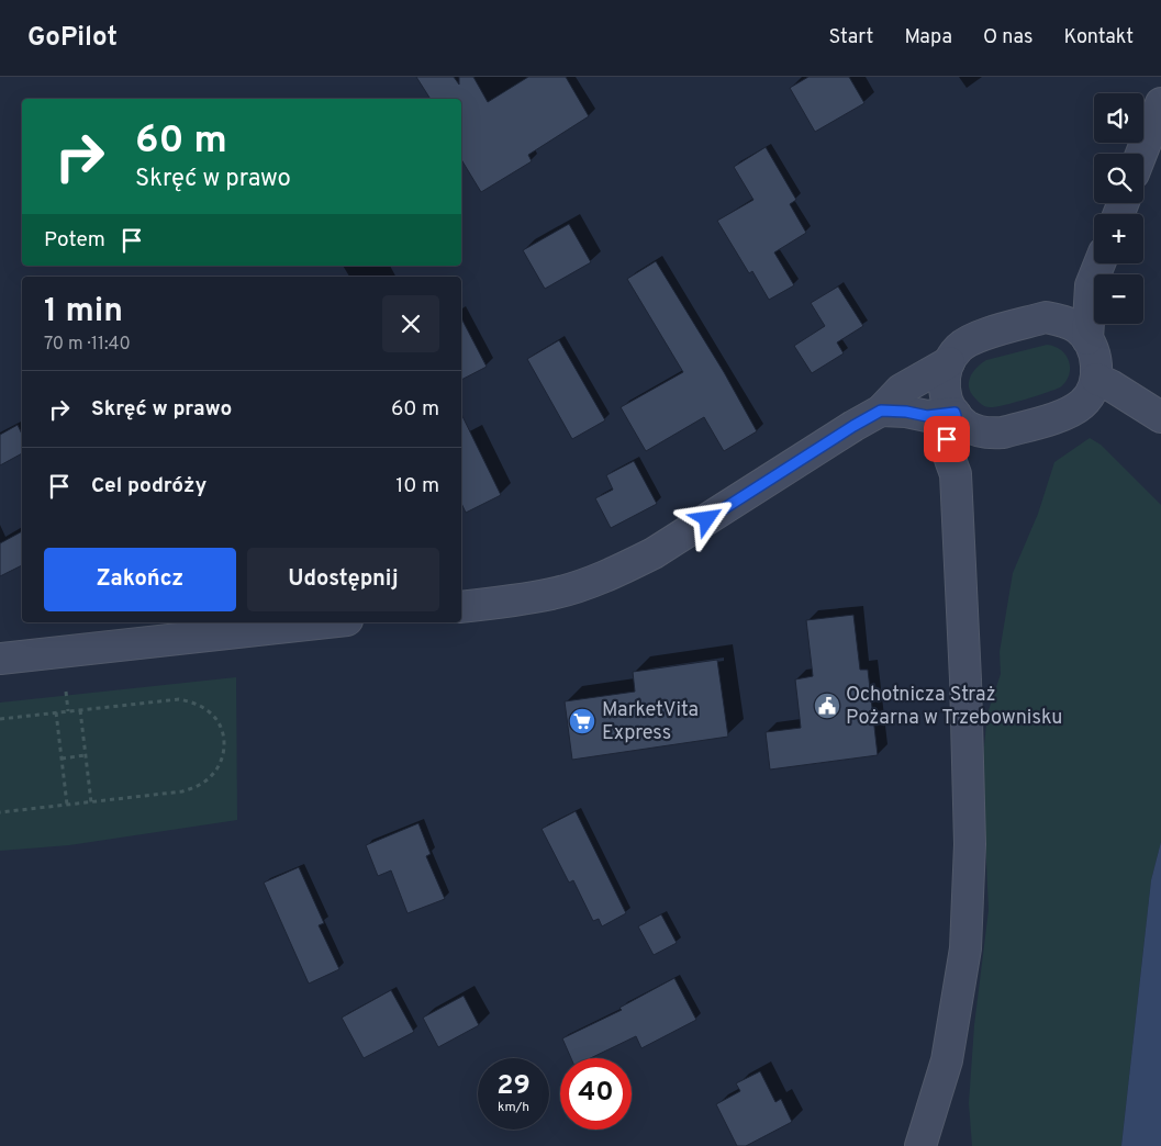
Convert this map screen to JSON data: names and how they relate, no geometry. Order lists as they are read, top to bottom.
{
  "places": {
    "public building": ["Ochotnicza Straż Pożarna w Trzebownisku"],
    "supermarket": ["MarketVita Express"]
  },
  "page": {
    "header": "GoPilot",
    "nav": [
      "Start",
      "Mapa",
      "O nas",
      "Kontakt"
    ],
    "map_buttons": ["+", "−"],
    "turn": ["60 m", "Skręć w prawo"],
    "then": "Potem",
    "heading": ["1 min", "70 m · 11:40"],
    "list": [
      {
        "name": "Skręć w prawo",
        "value": "60 m"
      },
      {
        "name": "Cel podróży",
        "value": "10 m"
      }
    ],
    "buttons": ["Zakończ", "Udostępnij"],
    "speed": "29 km/h",
    "limit": "40"
  }
}
